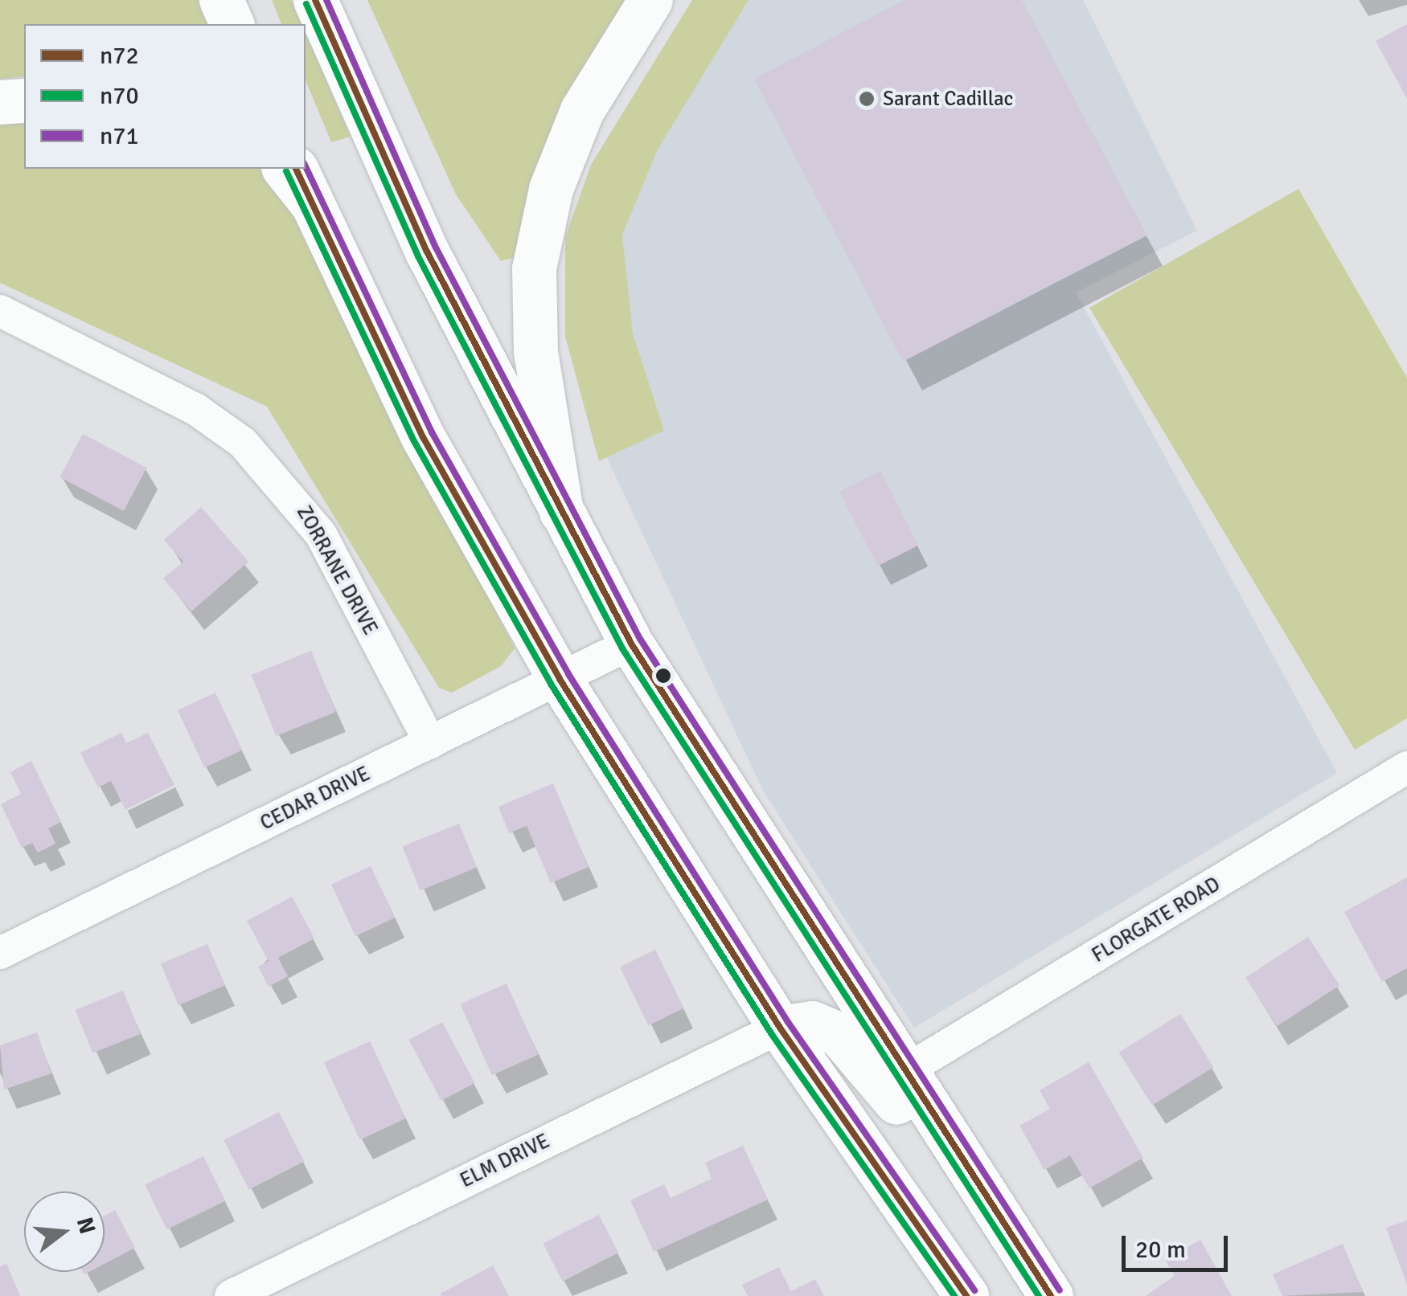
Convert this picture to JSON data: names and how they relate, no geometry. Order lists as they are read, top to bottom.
{
  "streets": {
    "street": [
      "ZORRANE DRIVE",
      "CEDAR DRIVE",
      "FLORGATE ROAD",
      "ELM DRIVE"
    ]
  },
  "crossings": [
    ["ZORRANE DRIVE", "CEDAR DRIVE"]
  ],
  "places": ["Sarant Cadillac"],
  "lines": ["transit line n72", "transit line n71", "transit line n70"],
  "legend": ["n72", "n70", "n71"],
  "scale_bar": "20 m",
  "north": "right"
}
